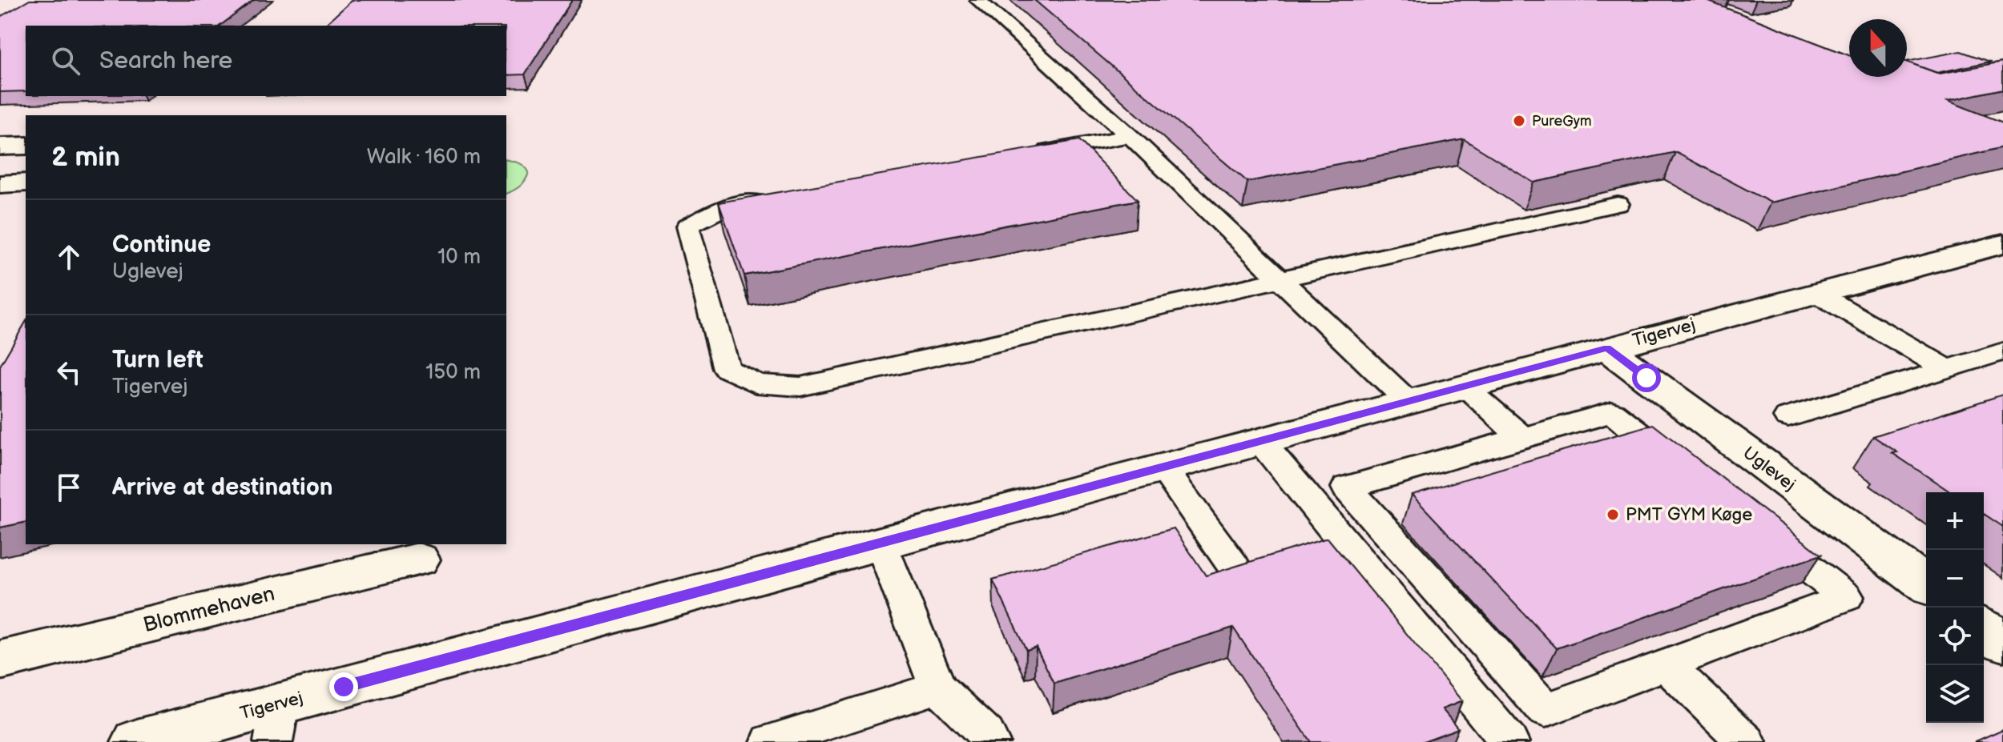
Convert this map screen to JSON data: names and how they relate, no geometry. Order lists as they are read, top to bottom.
{
  "streets": {
    "street": ["Tigervej", "Uglevej", "Blommehaven"]
  },
  "crossings": [
    ["Tigervej", "Uglevej"]
  ],
  "places": ["PureGym", "PMT GYM Køge"],
  "north": "top",
  "page": {
    "search": "Search here",
    "heading": ["2 min", "Walk · 160 m"],
    "list": [
      ["Continue", "Uglevej", "10 m"],
      ["Turn left", "Tigervej", "150 m"],
      "Arrive at destination"
    ],
    "map_buttons": ["+", "−"]
  }
}
